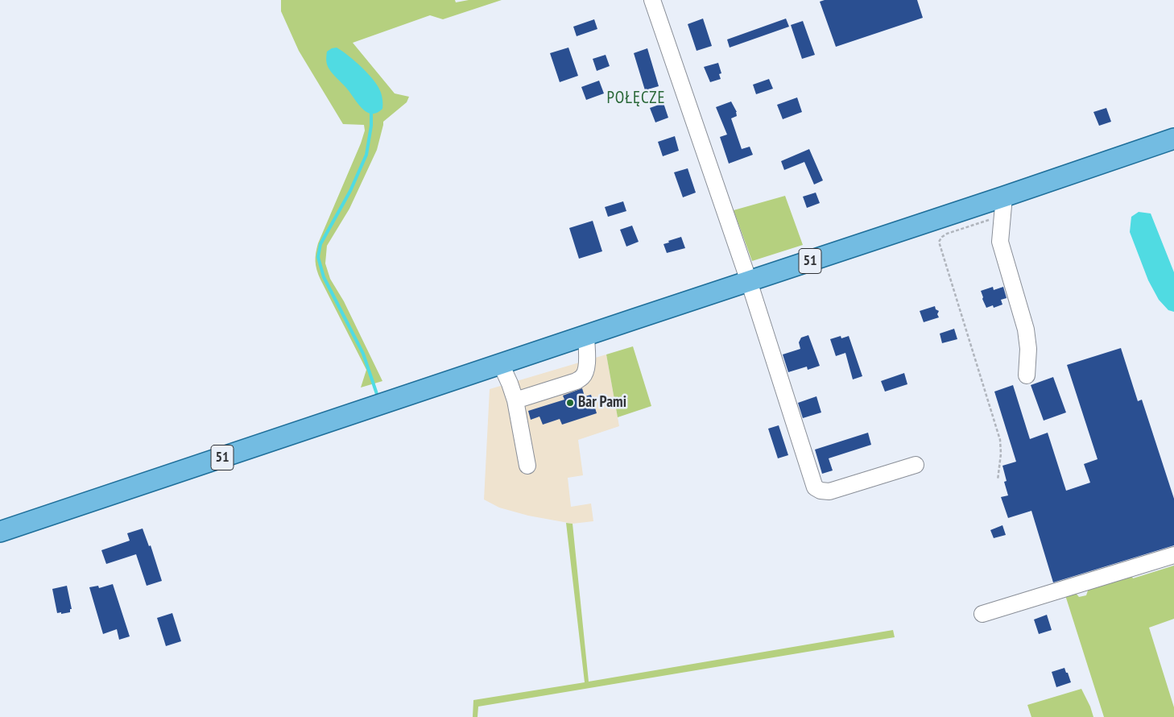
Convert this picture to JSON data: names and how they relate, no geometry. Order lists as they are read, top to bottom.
{
  "streets": {
    "main road": ["51"]
  },
  "districts": ["POŁĘCZE"],
  "places": ["Bar Pami"]
}
